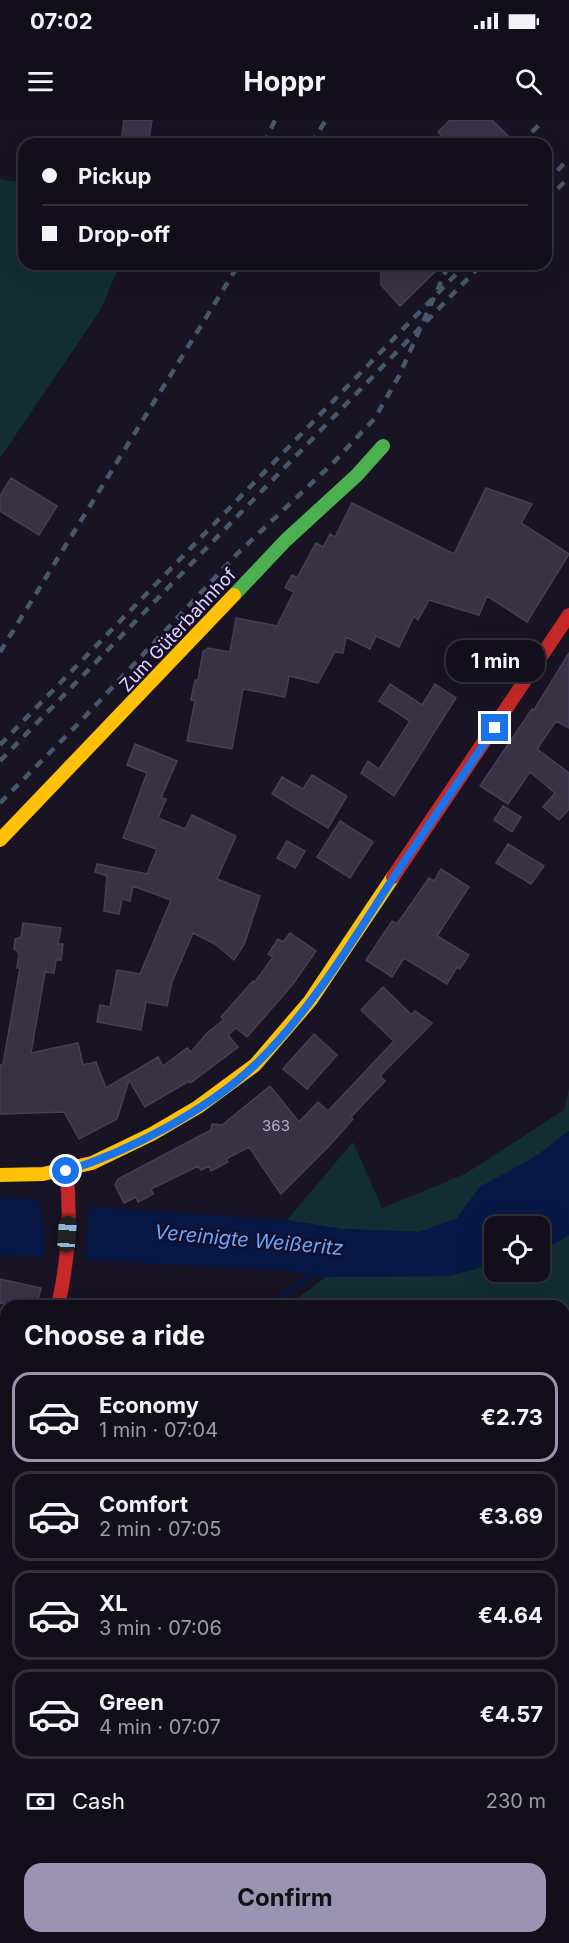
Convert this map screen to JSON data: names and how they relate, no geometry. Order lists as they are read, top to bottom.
{
  "streets": {
    "main road": ["Zum Güterbahnhof"]
  },
  "water": ["Vereinigte Weißeritz"],
  "house_numbers": ["363"],
  "page": {
    "status": "07:02",
    "header": "Hoppr",
    "banner": ["Pickup", "Drop-off"],
    "bubble": "1 min",
    "heading": "Choose a ride",
    "list": [
      {
        "name": "Economy",
        "note": "1 min · 07:04",
        "value": "€2.73"
      },
      {
        "name": "Comfort",
        "note": "2 min · 07:05",
        "value": "€3.69"
      },
      {
        "name": "XL",
        "note": "3 min · 07:06",
        "value": "€4.64"
      },
      {
        "name": "Green",
        "note": "4 min · 07:07",
        "value": "€4.57"
      }
    ],
    "pay": ["Cash", "230 m"],
    "buttons": "Confirm"
  }
}
